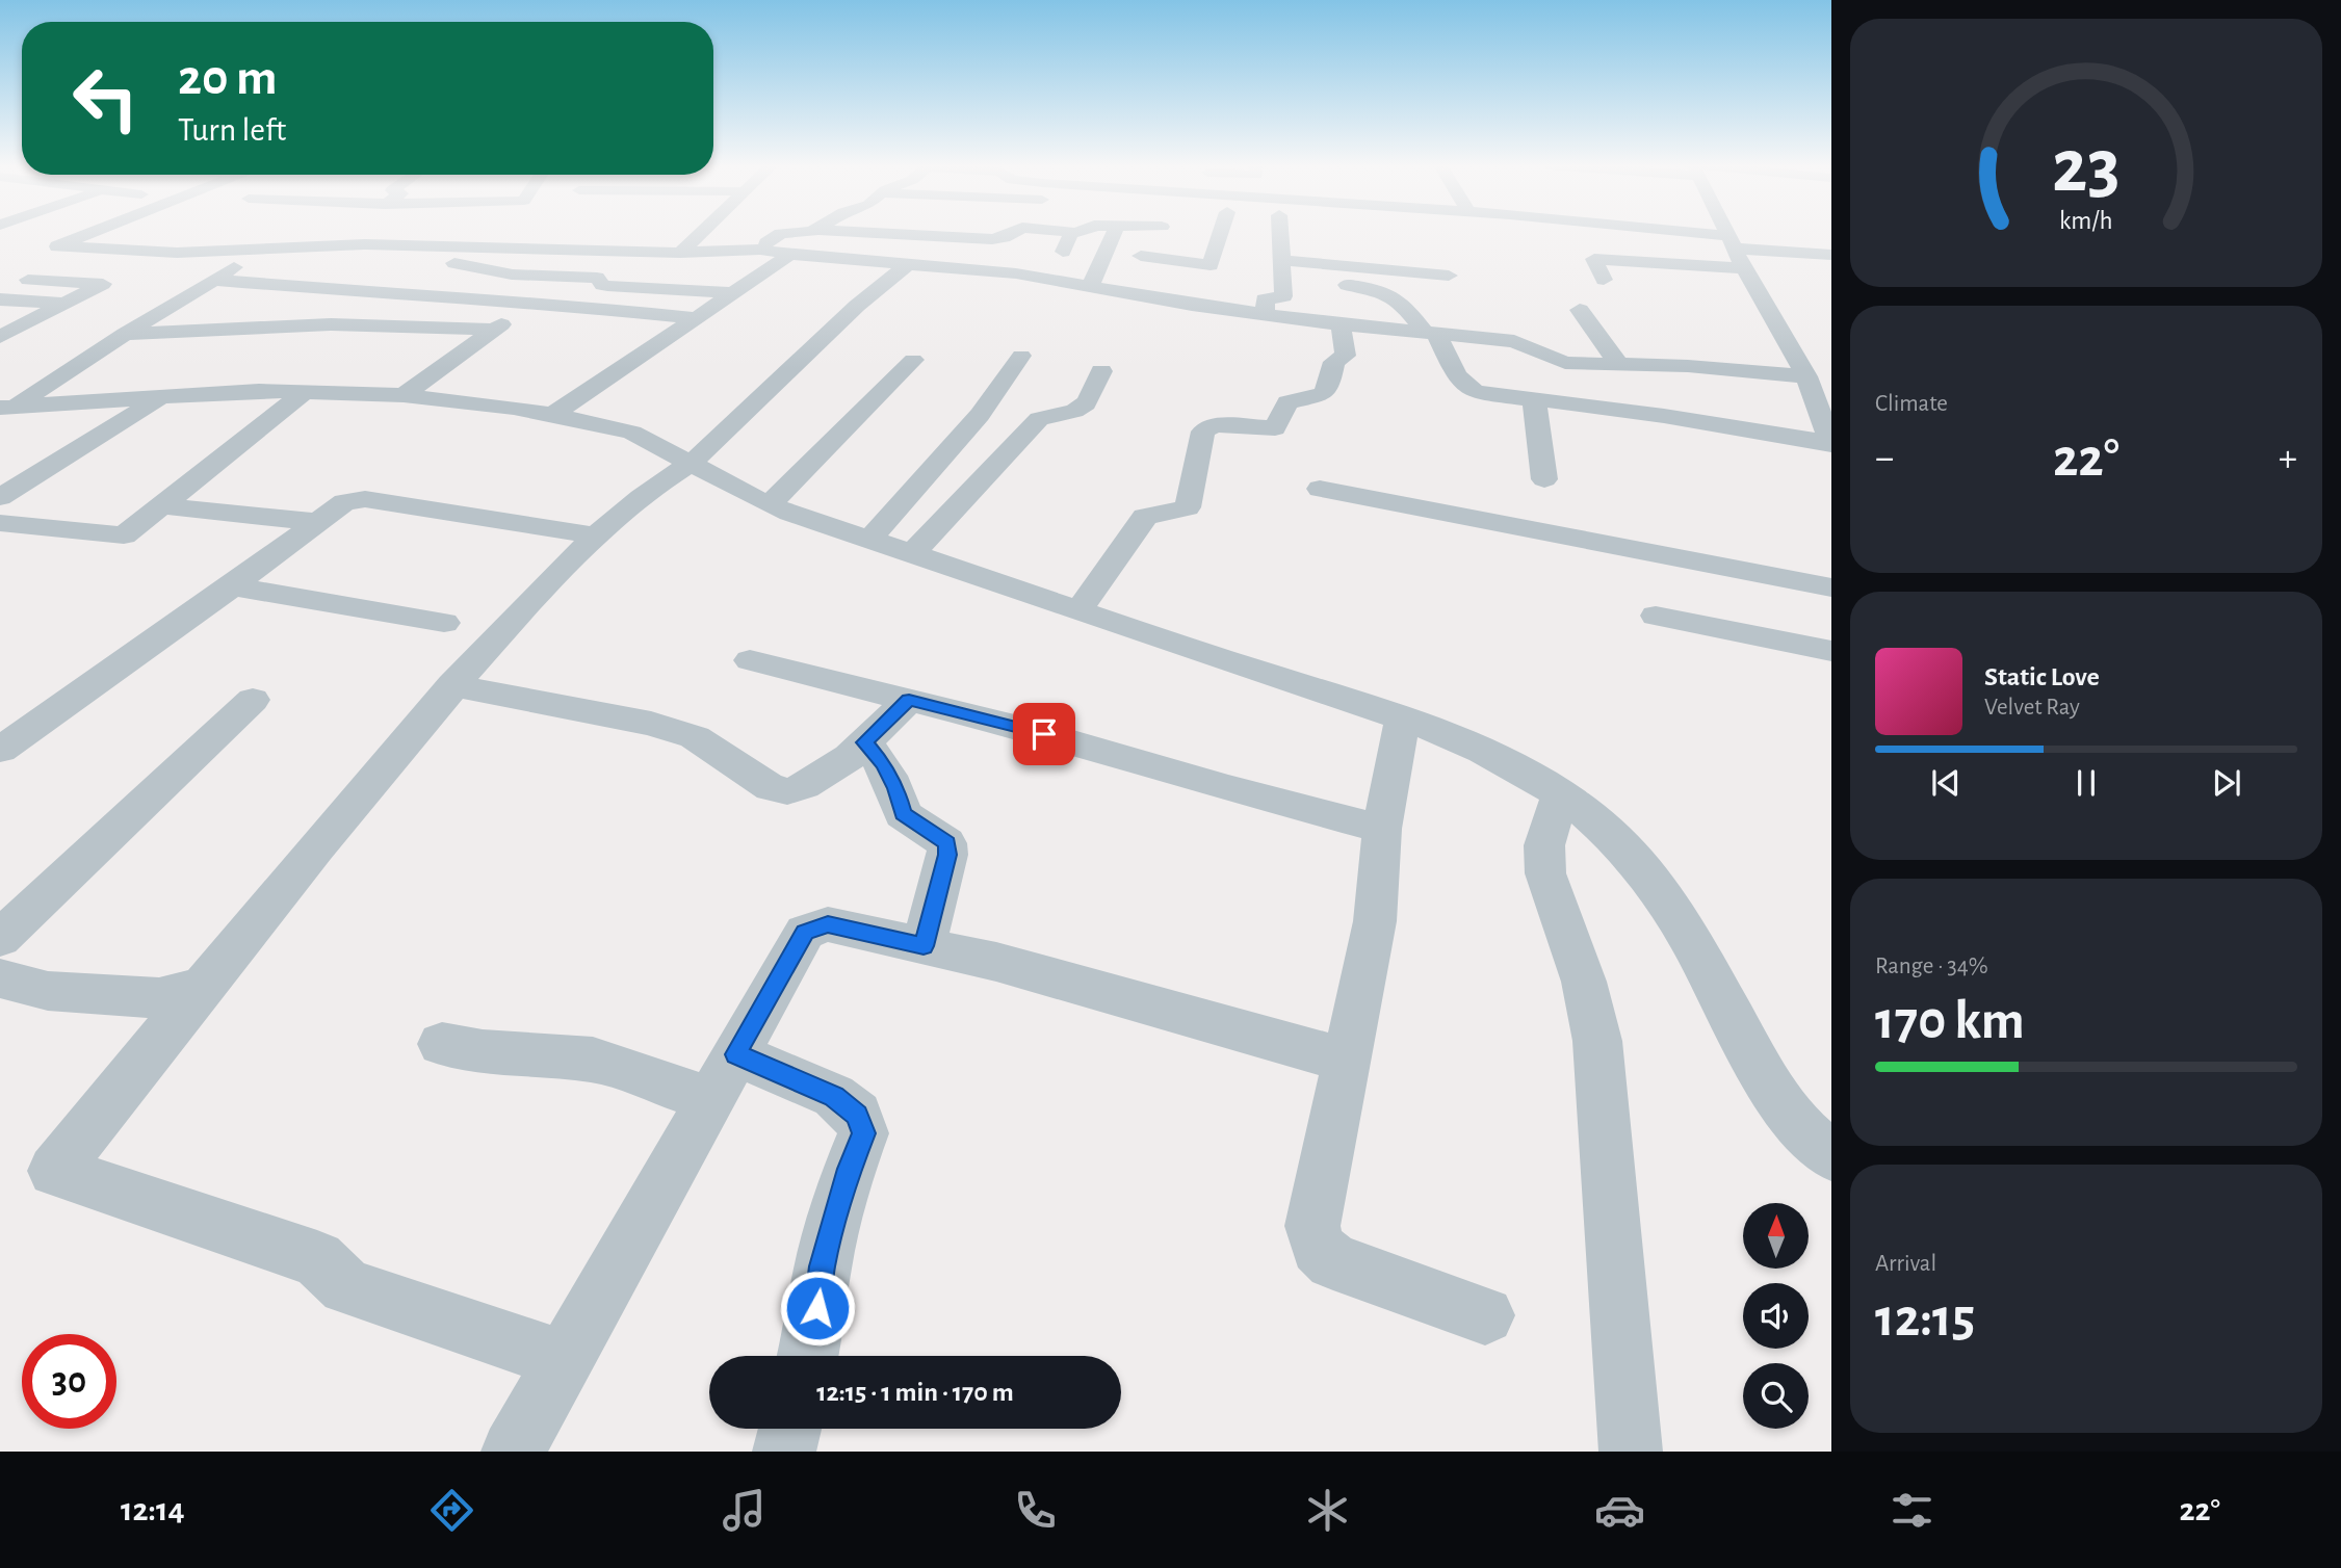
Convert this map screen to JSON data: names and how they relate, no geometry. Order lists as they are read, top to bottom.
{
  "north": "top",
  "page": {
    "turn": ["20 m", "Turn left"],
    "tile": [
      "Climate",
      ["Range · 34%", "170 km"],
      ["Arrival", "12:15"]
    ],
    "heat": ["−", "22°", "+"],
    "song": ["Static Love", "Velvet Ray"],
    "limit": "30",
    "trip": "12:15 · 1 min · 170 m",
    "tabs": ["12:14", "22°"],
    "gauge": ["23", "km/h"]
  }
}
